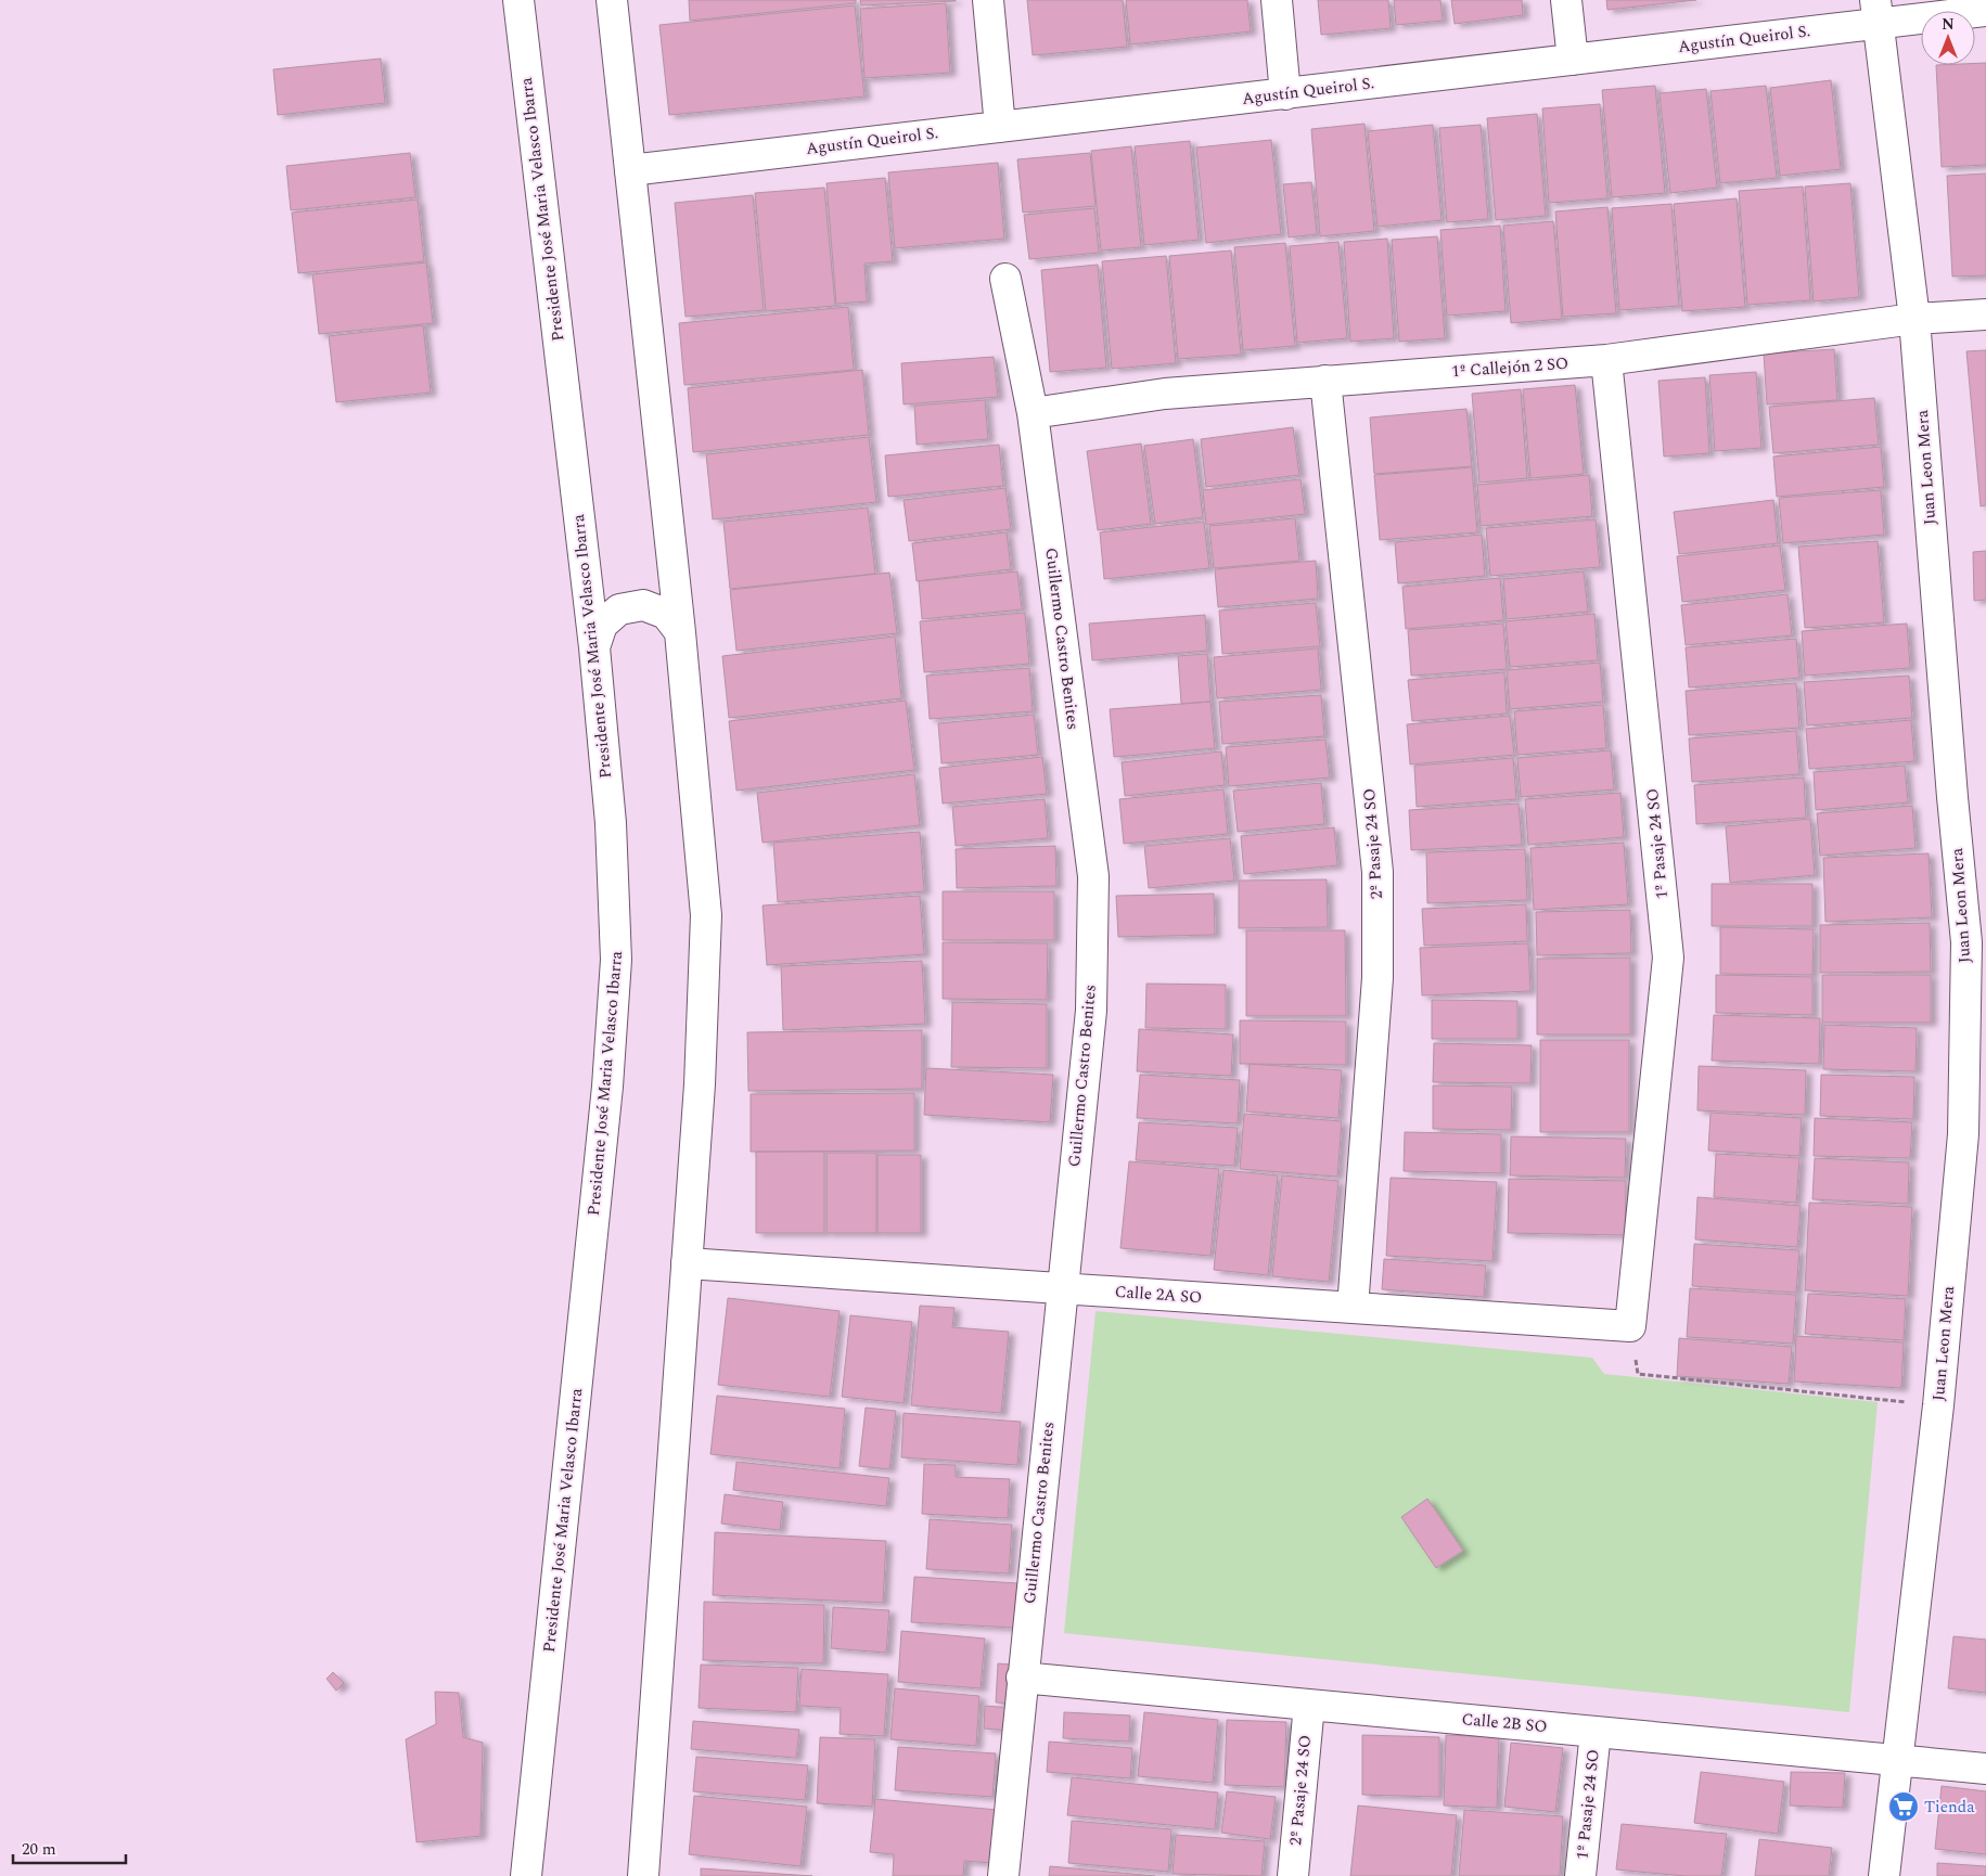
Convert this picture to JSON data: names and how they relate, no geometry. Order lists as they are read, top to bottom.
{
  "streets": {
    "street": [
      "Agustín Queirol S.",
      "Presidente José Maria Velasco Ibarra",
      "1º Callejón 2 SO",
      "Juan Leon Mera",
      "Guillermo Castro Benites",
      "2º Pasaje 24 SO",
      "1º Pasaje 24 SO",
      "Calle 2A SO",
      "Calle 2B SO"
    ]
  },
  "crossings": [
    ["Agustín Queirol S.", "Juan Leon Mera"],
    ["1º Callejón 2 SO", "Juan Leon Mera"],
    ["1º Callejón 2 SO", "Guillermo Castro Benites"],
    ["1º Callejón 2 SO", "2º Pasaje 24 SO"],
    ["1º Callejón 2 SO", "1º Pasaje 24 SO"],
    ["Juan Leon Mera", "Calle 2B SO"],
    ["Guillermo Castro Benites", "Calle 2A SO"],
    ["Guillermo Castro Benites", "Calle 2B SO"],
    ["2º Pasaje 24 SO", "Calle 2A SO"],
    ["2º Pasaje 24 SO", "Calle 2B SO"],
    ["1º Pasaje 24 SO", "Calle 2A SO"],
    ["1º Pasaje 24 SO", "Calle 2B SO"]
  ],
  "places": {
    "supermarket": ["Tienda"]
  },
  "scale_bar": "20 m",
  "north": "top"
}
